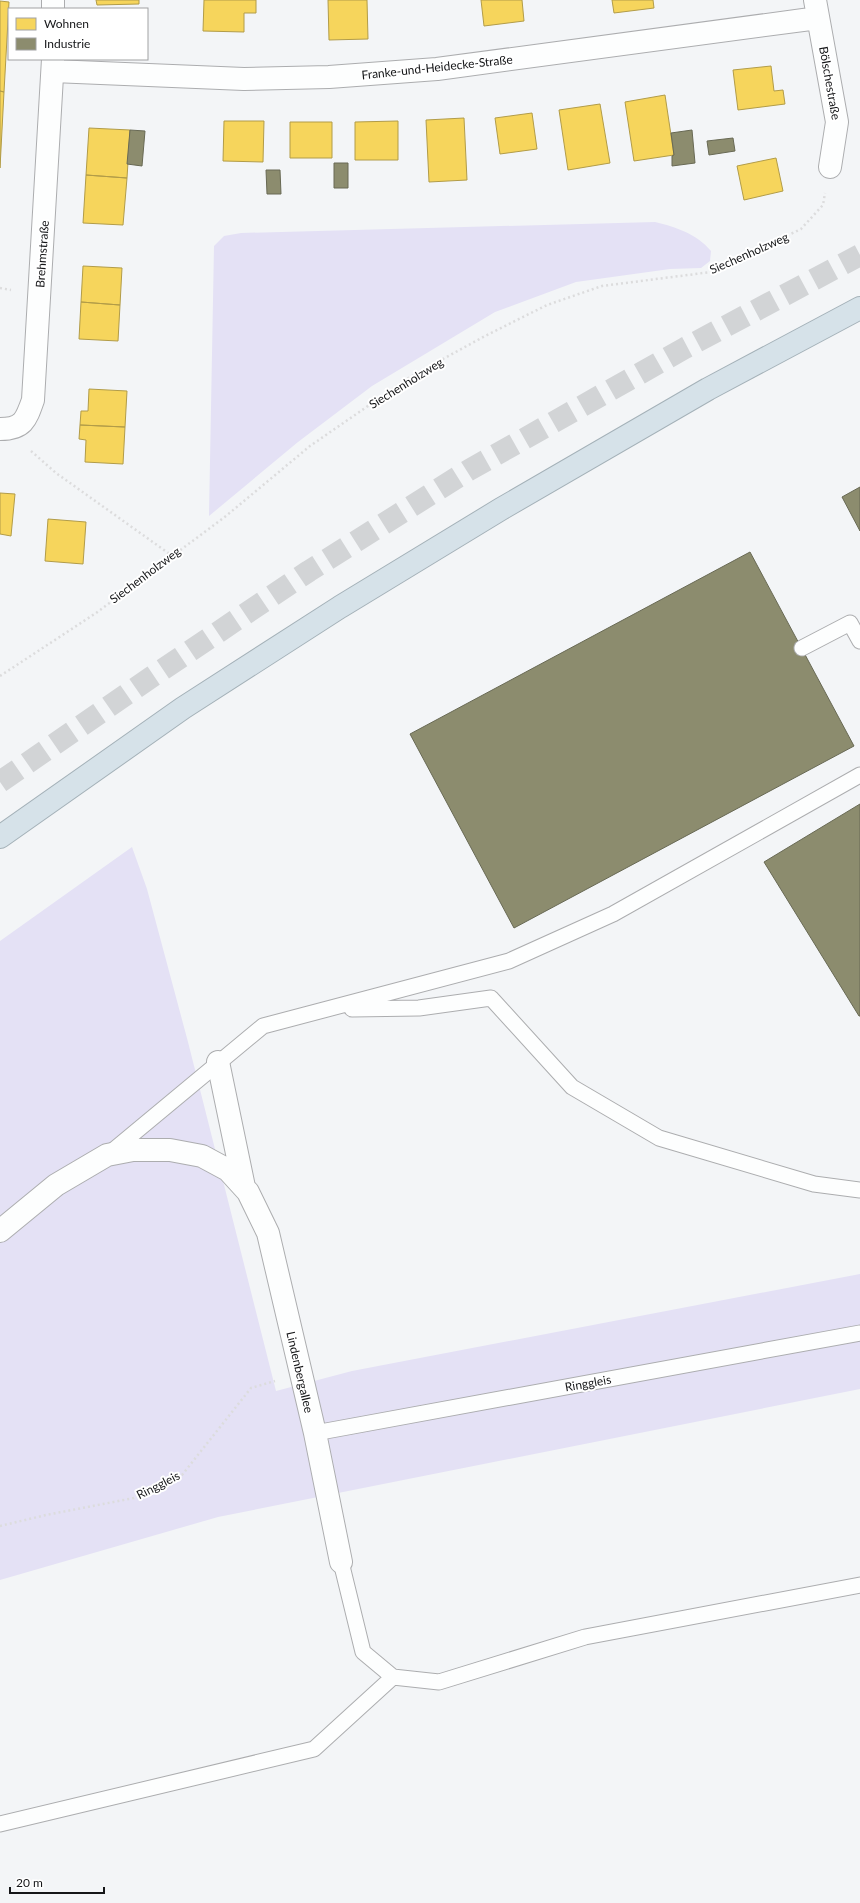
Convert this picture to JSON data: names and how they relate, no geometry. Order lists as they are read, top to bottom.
{
  "streets": {
    "street": [
      "Franke-und-Heidecke-Straße",
      "Bölschestraße",
      "Brehmstraße",
      "Lindenbergallee"
    ],
    "lane": ["Ringgleis"],
    "path": ["Siechenholzweg"]
  },
  "crossings": [
    ["Franke-und-Heidecke-Straße", "Bölschestraße"],
    ["Franke-und-Heidecke-Straße", "Brehmstraße"],
    ["Bölschestraße", "Siechenholzweg"],
    ["Lindenbergallee", "Ringgleis"]
  ],
  "legend": ["Wohnen", "Industrie"],
  "scale_bar": "20 m"
}
